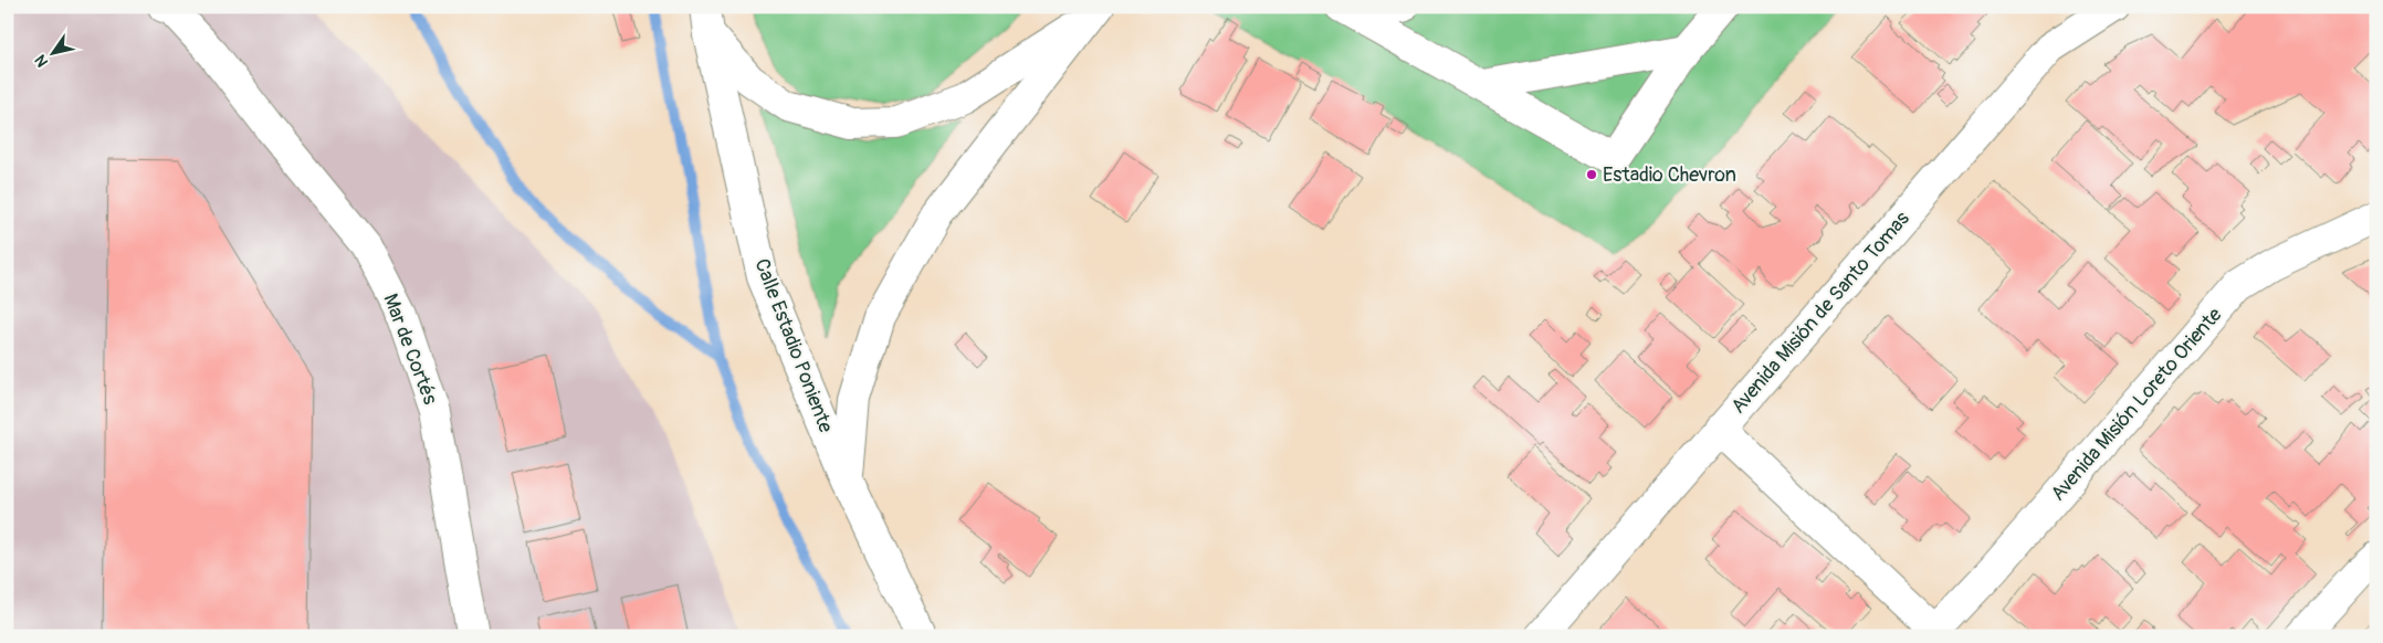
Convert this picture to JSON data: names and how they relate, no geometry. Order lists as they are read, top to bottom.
{
  "streets": {
    "street": [
      "Avenida Misión de Santo Tomas",
      "Calle Estadio Poniente",
      "Mar de Cortés",
      "Avenida Misión Loreto Oriente"
    ]
  },
  "places": ["Estadio Chevron"],
  "north": "bottom left"
}
